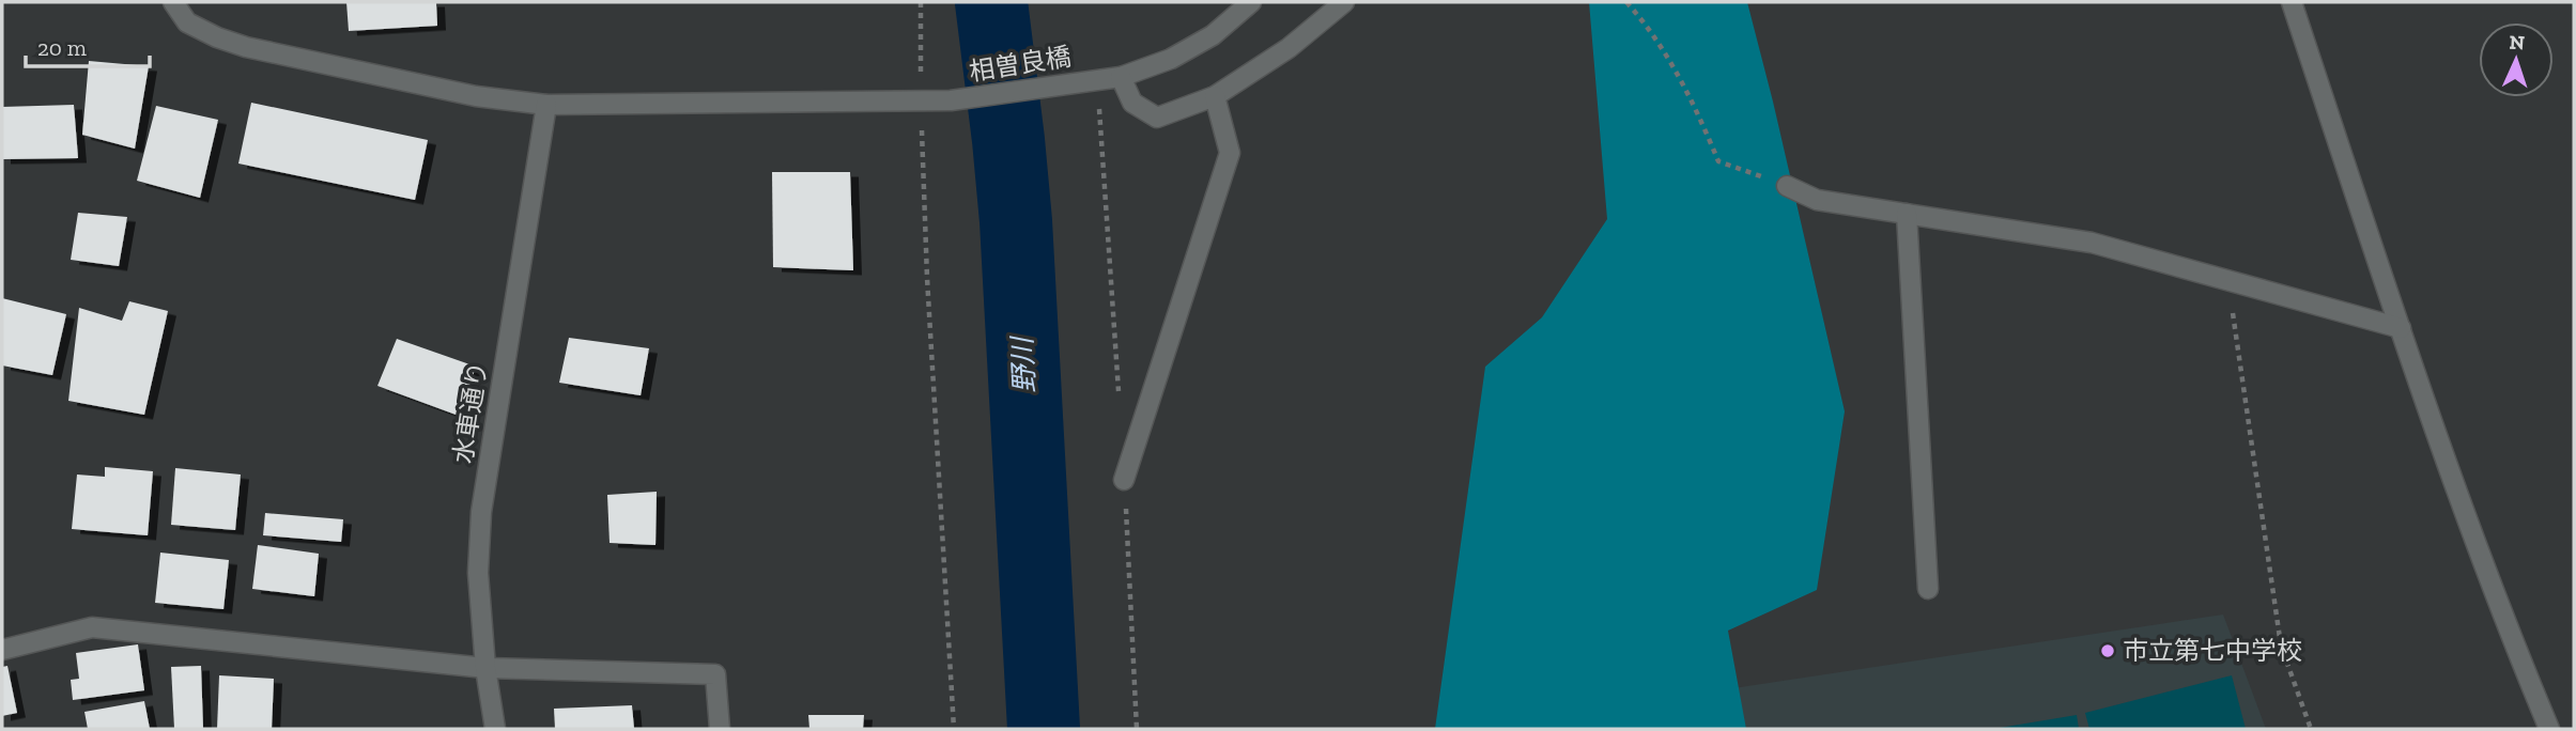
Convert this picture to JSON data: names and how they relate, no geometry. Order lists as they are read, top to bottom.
{
  "streets": {
    "street": ["相曽良橋", "水車通り"]
  },
  "crossings": [
    ["相曽良橋", "水車通り"]
  ],
  "water": ["野川"],
  "places": ["市立第七中学校"],
  "scale_bar": "20 m",
  "north": "top"
}
